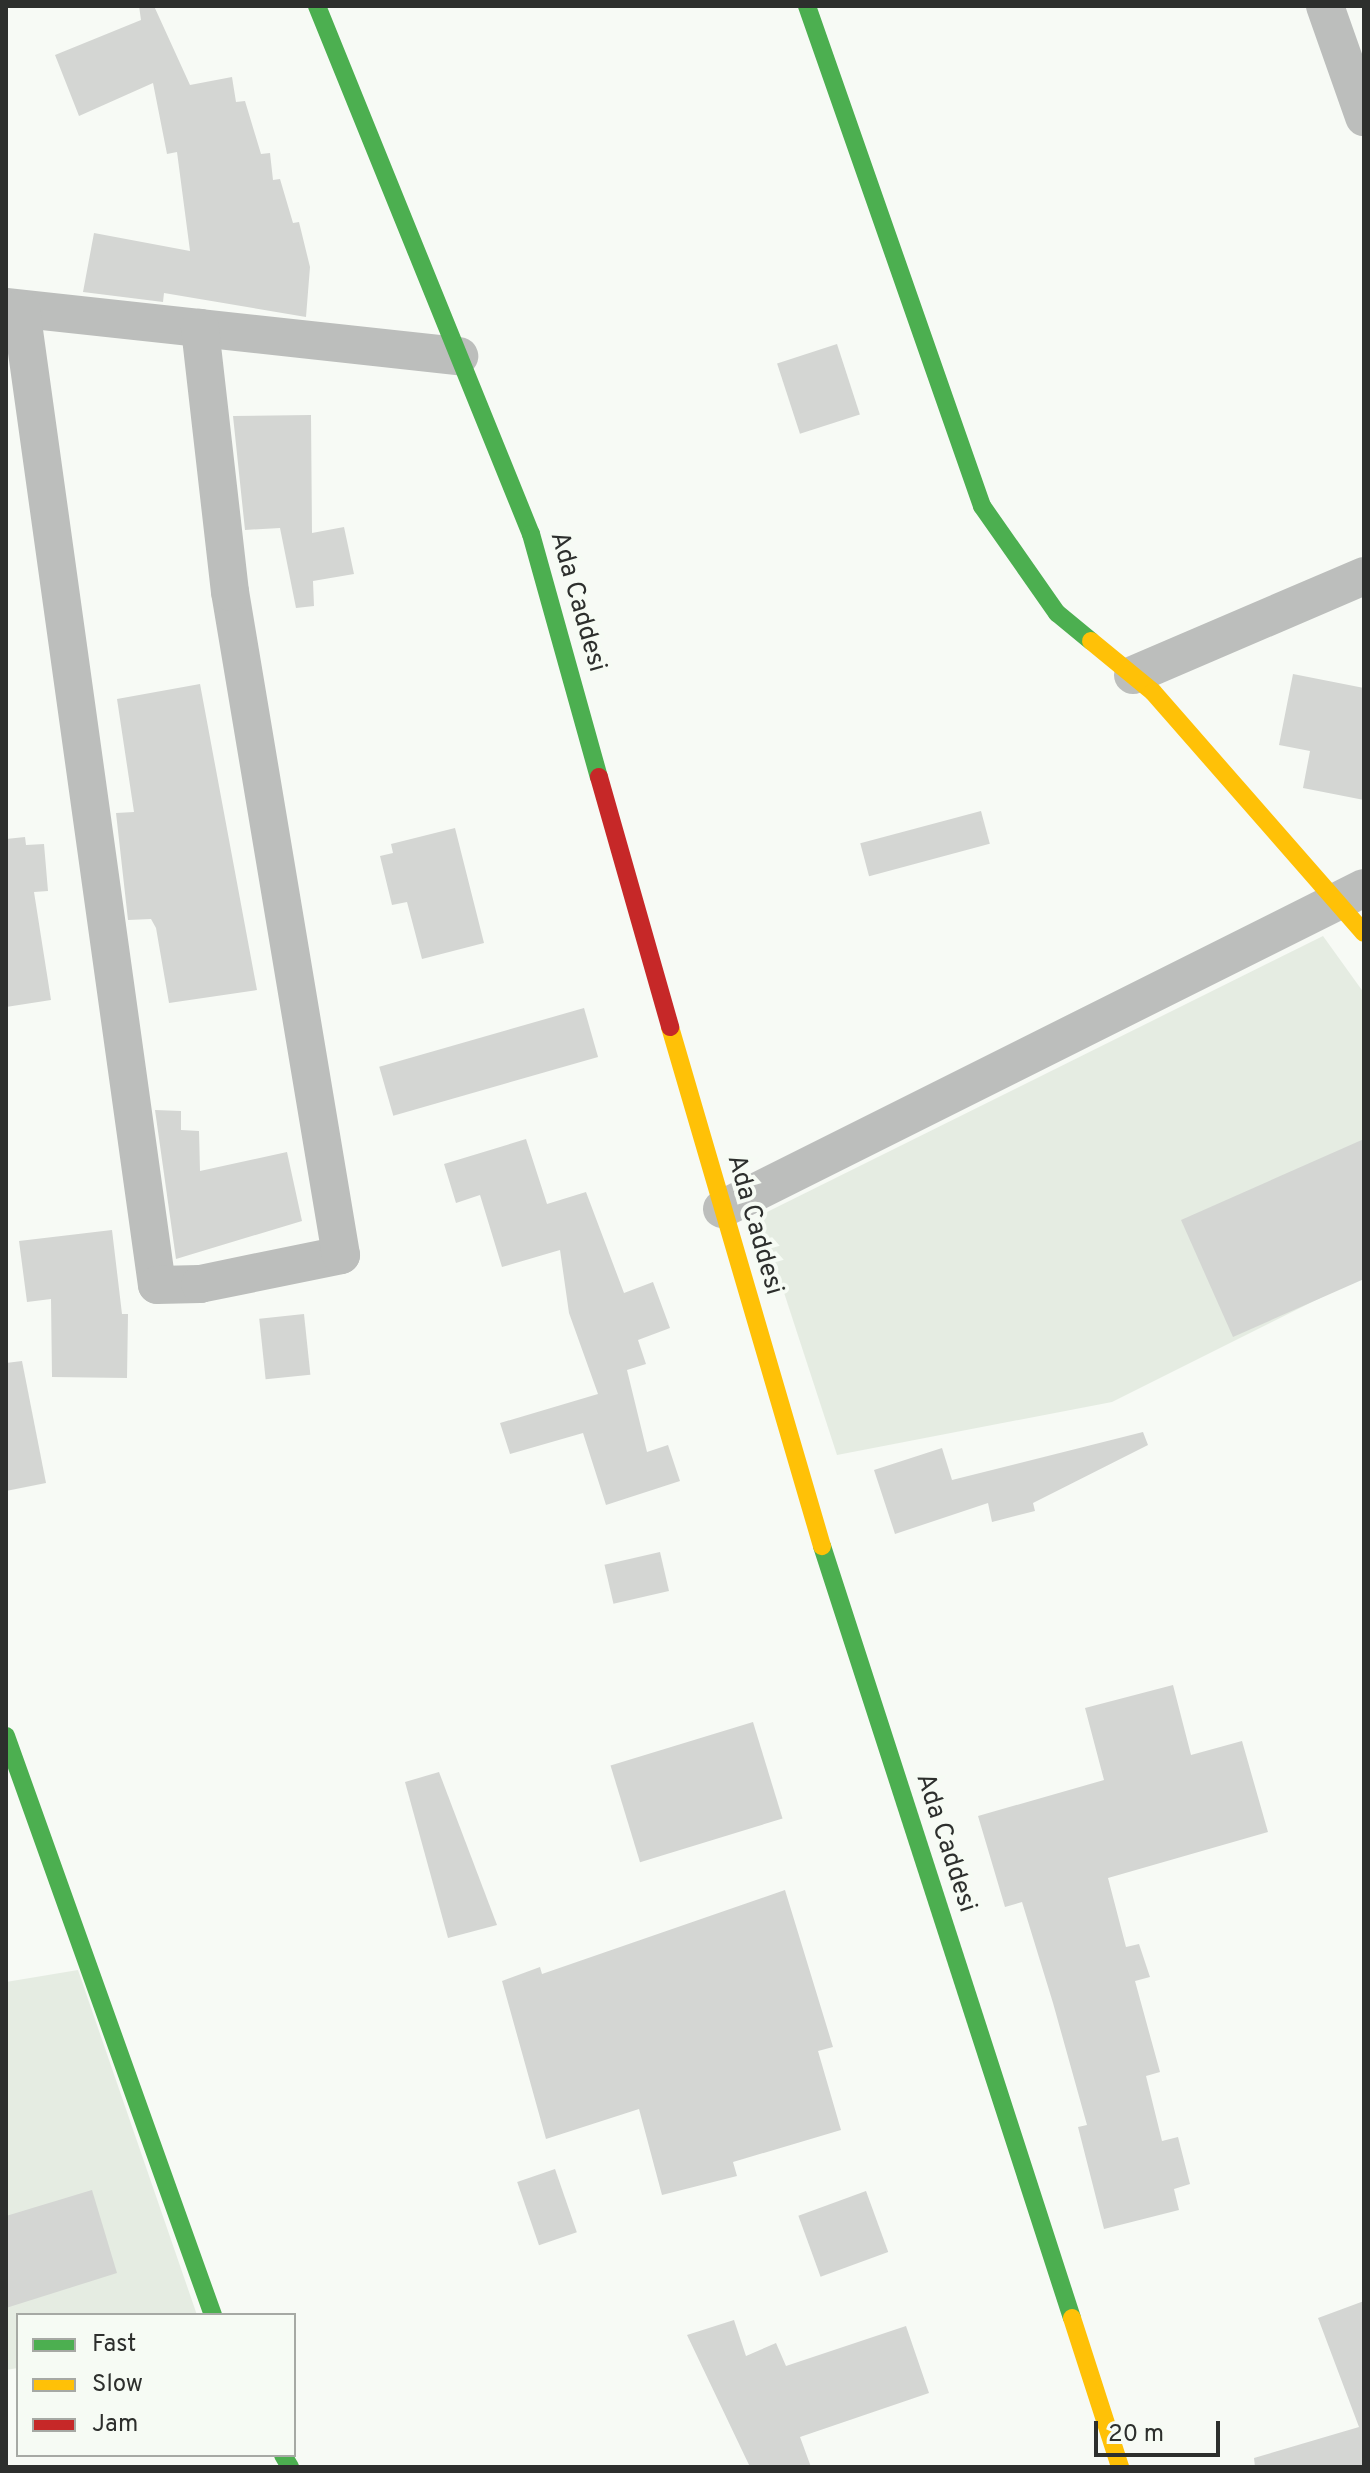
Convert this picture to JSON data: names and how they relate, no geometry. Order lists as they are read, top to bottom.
{
  "streets": {
    "main road": ["Ada Caddesi"]
  },
  "legend": ["Fast", "Slow", "Jam"],
  "scale_bar": "20 m"
}
